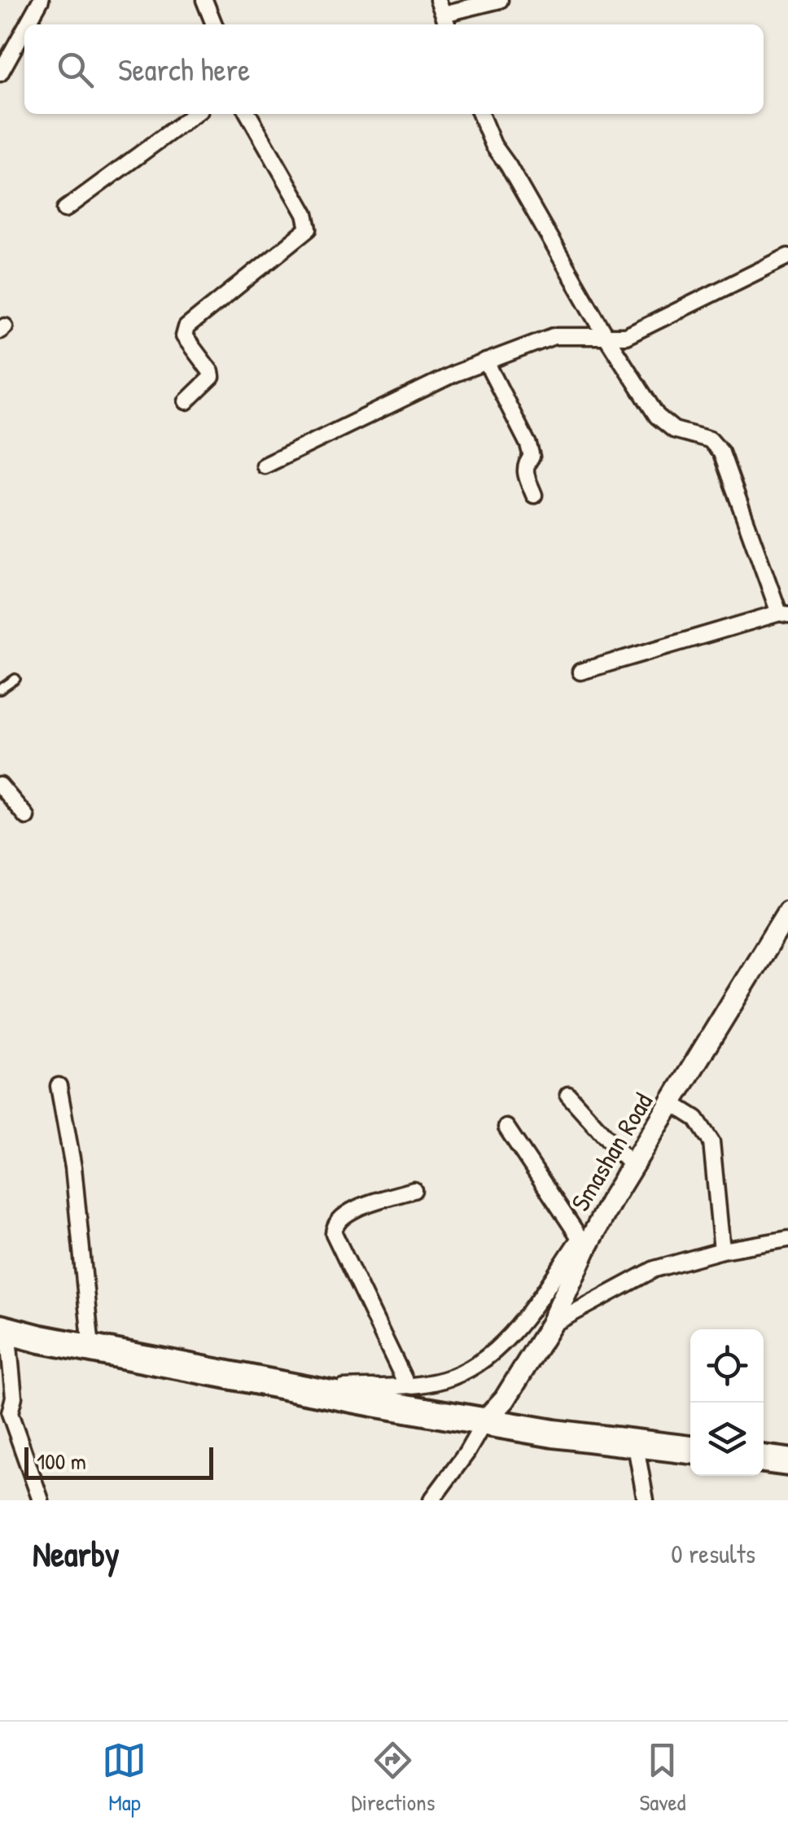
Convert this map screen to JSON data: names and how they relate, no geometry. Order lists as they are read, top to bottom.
{
  "streets": {
    "street": ["Smashan Road"]
  },
  "scale_bar": "100 m",
  "page": {
    "search": "Search here",
    "scale": "100 m",
    "heading": ["Nearby", "0 results"],
    "nav": ["Map", "Directions", "Saved"]
  }
}
